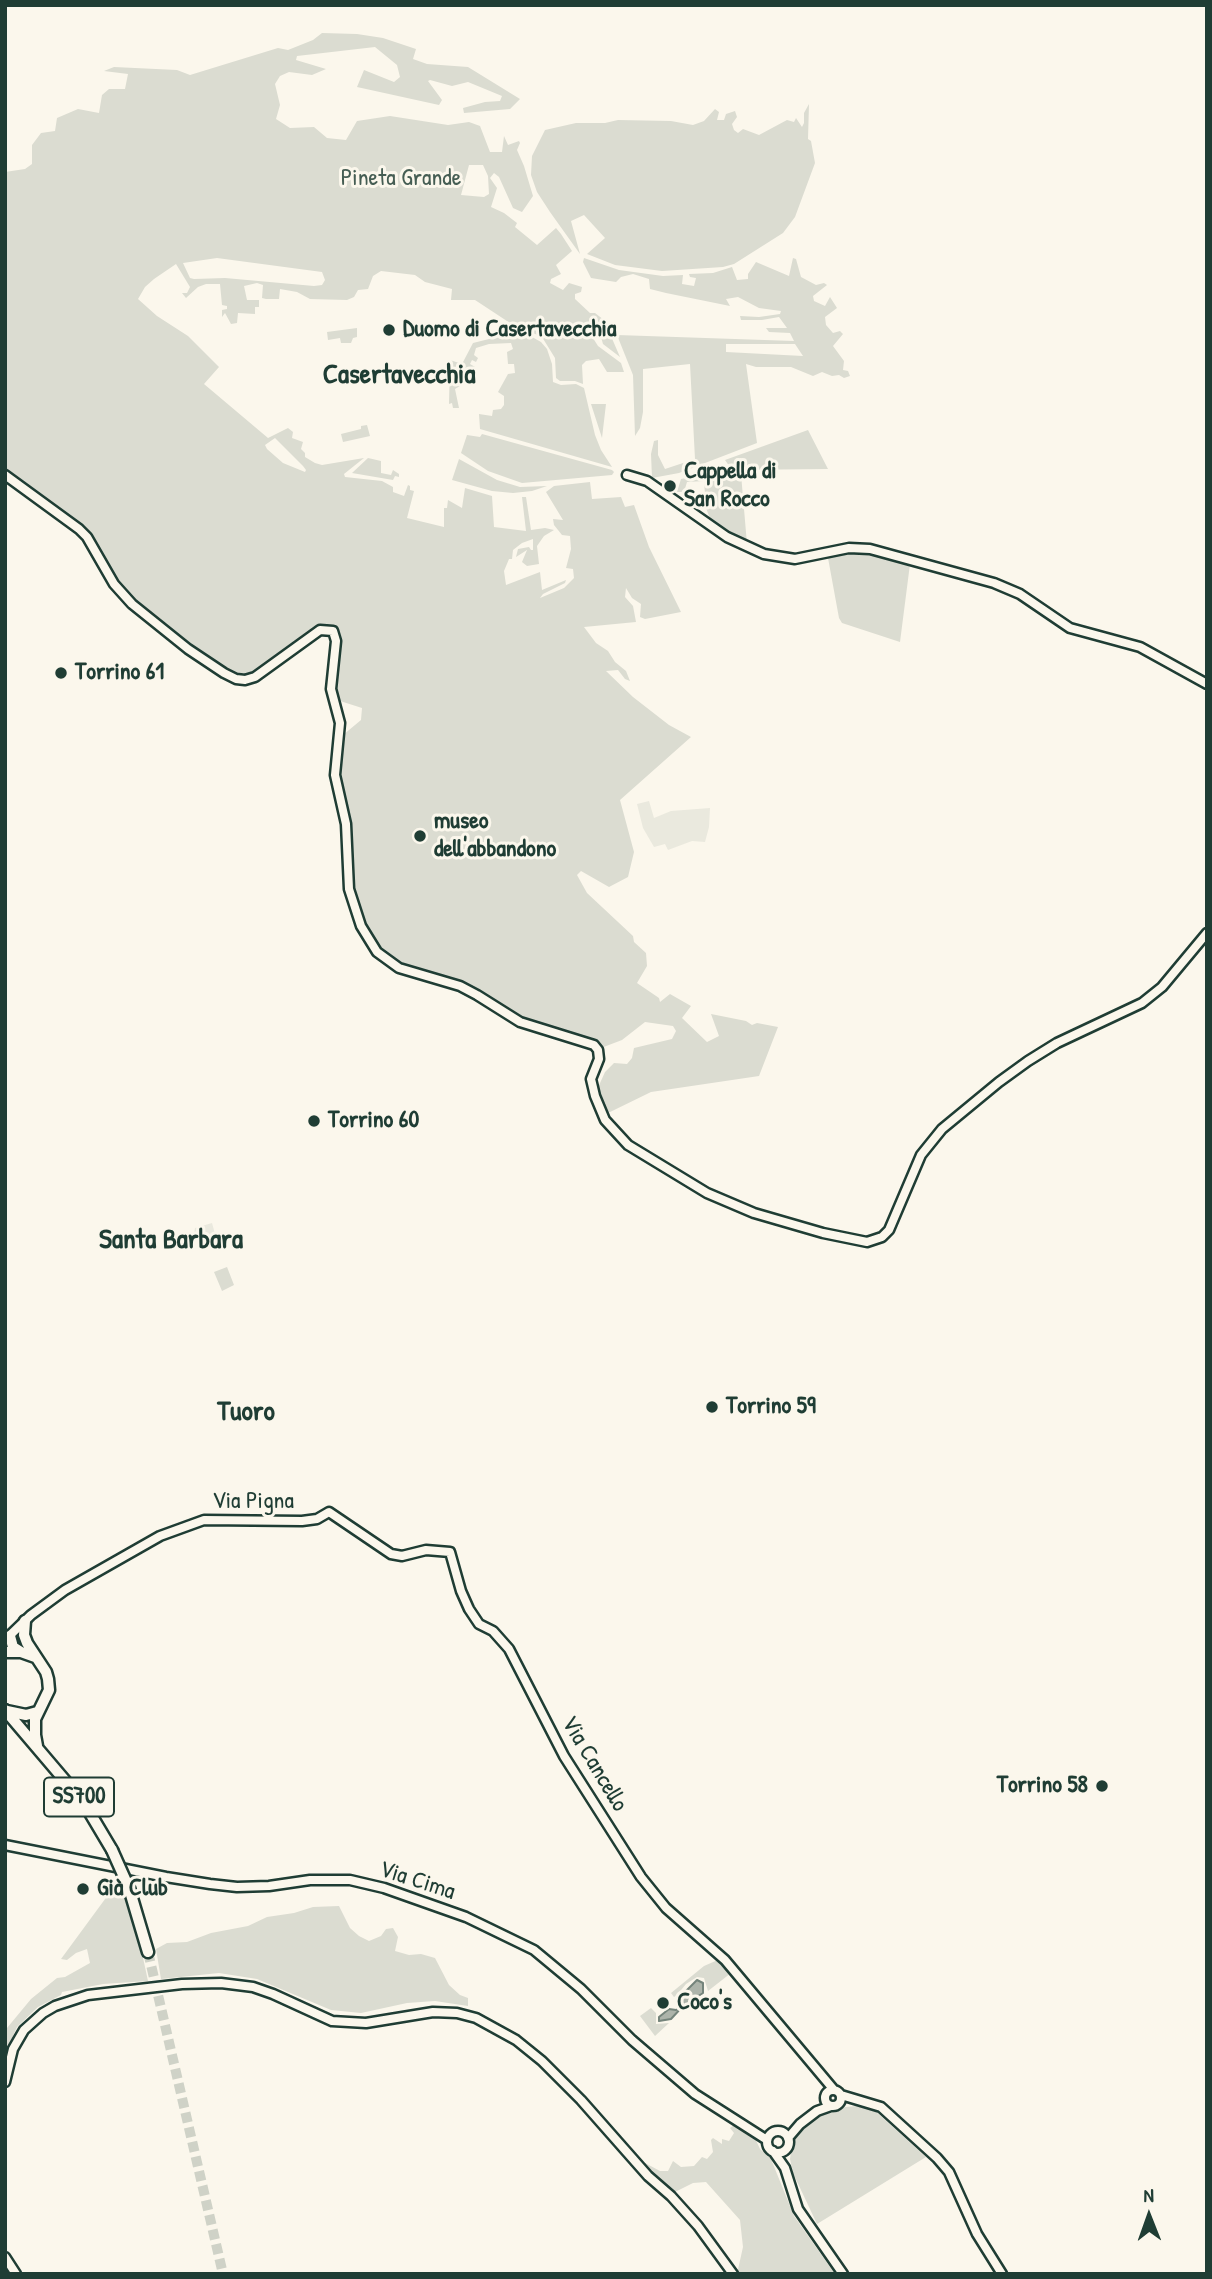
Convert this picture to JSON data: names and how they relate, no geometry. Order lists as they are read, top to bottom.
{
  "streets": {
    "highway": ["SS700"],
    "street": ["Via Pigna", "Via Cancello", "Via Cima"]
  },
  "crossings": [
    ["Via Pigna", "Via Cancello"],
    ["Via Pigna", "SS700"]
  ],
  "districts": ["Casertavecchia", "Santa Barbara", "Tuoro"],
  "parks": ["Pineta Grande"],
  "places": [
    "Duomo di Casertavecchia",
    "Cappella di San Rocco",
    "Torrino 61",
    "museo dell'abbandono",
    "Torrino 60",
    "Torrino 59",
    "Torrino 58",
    "Già Club",
    "Coco's"
  ],
  "north": "top"
}
